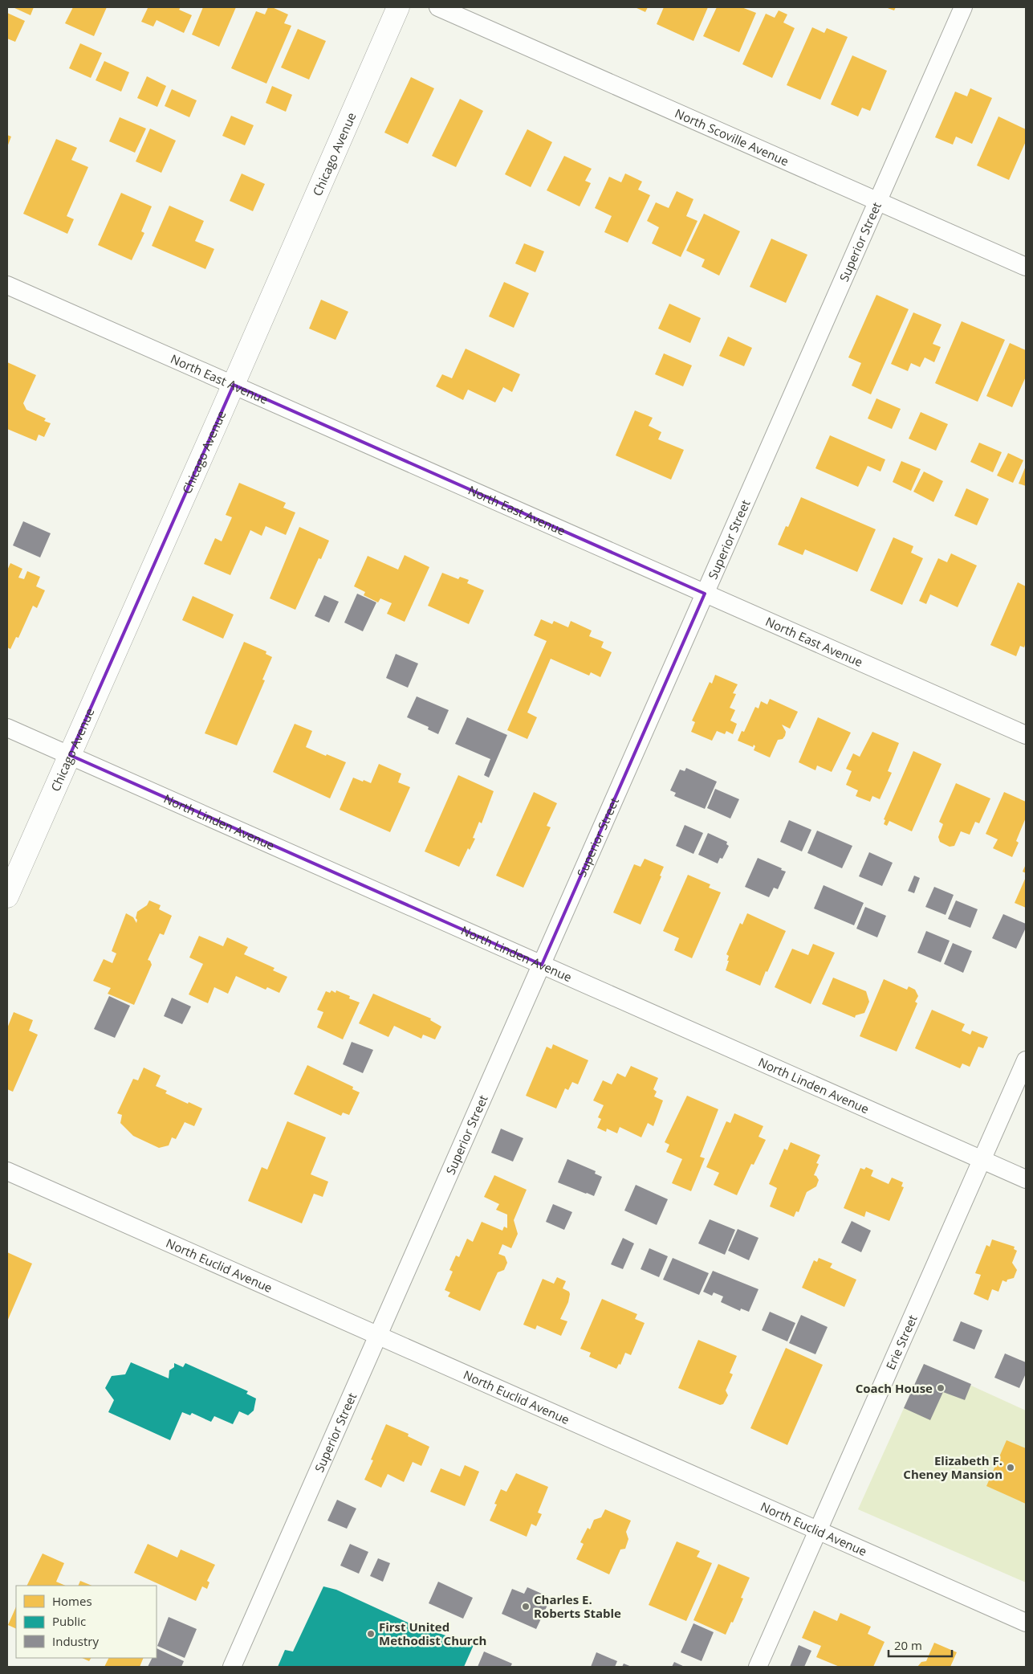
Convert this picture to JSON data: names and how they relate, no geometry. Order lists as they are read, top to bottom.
{
  "streets": {
    "main road": ["Chicago Avenue"],
    "street": [
      "North Scoville Avenue",
      "Superior Street",
      "North East Avenue",
      "North Linden Avenue",
      "North Euclid Avenue",
      "Erie Street"
    ]
  },
  "crossings": [
    ["North Scoville Avenue", "Superior Street"],
    ["Chicago Avenue", "North East Avenue"],
    ["Chicago Avenue", "North Linden Avenue"],
    ["Superior Street", "North East Avenue"],
    ["Superior Street", "North Linden Avenue"],
    ["Superior Street", "North Euclid Avenue"],
    ["North Linden Avenue", "Erie Street"],
    ["North Euclid Avenue", "Erie Street"]
  ],
  "places": [
    "Coach House",
    "Elizabeth F. Cheney Mansion",
    "Charles E. Roberts Stable",
    "First United Methodist Church"
  ],
  "legend": ["Homes", "Public", "Industry"],
  "scale_bar": "20 m"
}
